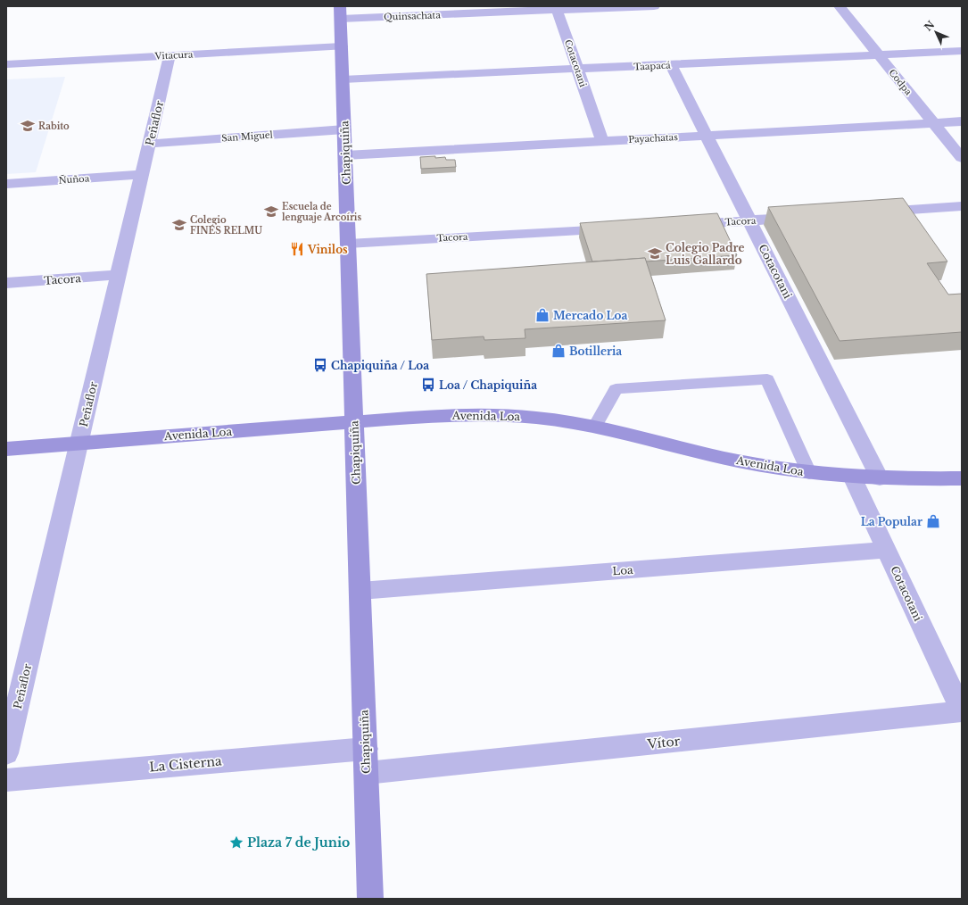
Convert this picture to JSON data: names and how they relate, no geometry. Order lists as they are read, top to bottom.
{
  "streets": {
    "street": [
      "Quinsachata",
      "Vitacura",
      "Cotacotani",
      "Taapacá",
      "Codpa",
      "Peñaflor",
      "San Miguel",
      "Payachatas",
      "Chapiquiña",
      "Ñuñoa",
      "Tacora",
      "Avenida Loa",
      "Loa",
      "Vítor",
      "La Cisterna"
    ]
  },
  "crossings": [
    ["Quinsachata", "Cotacotani"],
    ["Quinsachata", "Chapiquiña"],
    ["Vitacura", "Peñaflor"],
    ["Vitacura", "Chapiquiña"],
    ["Cotacotani", "Taapacá"],
    ["Cotacotani", "Payachatas"],
    ["Cotacotani", "Tacora"],
    ["Cotacotani", "Avenida Loa"],
    ["Cotacotani", "Loa"],
    ["Cotacotani", "Vítor"],
    ["Taapacá", "Codpa"],
    ["Taapacá", "Chapiquiña"],
    ["Codpa", "Payachatas"],
    ["Peñaflor", "San Miguel"],
    ["Peñaflor", "Ñuñoa"],
    ["Peñaflor", "Tacora"],
    ["Peñaflor", "Avenida Loa"],
    ["San Miguel", "Chapiquiña"],
    ["Payachatas", "Chapiquiña"],
    ["Chapiquiña", "Tacora"],
    ["Chapiquiña", "Avenida Loa"],
    ["Chapiquiña", "Loa"],
    ["Chapiquiña", "Vítor"],
    ["Chapiquiña", "La Cisterna"]
  ],
  "places": {
    "school or university": [
      "Rabito",
      "Escuela de lenguaje Arcoíris",
      "Colegio FINÉS RELMU",
      "Colegio Padre Luis Gallardo"
    ],
    "restaurant": ["Vinilos"],
    "shop": ["Mercado Loa", "Botilleria", "La Popular"],
    "bus stop": ["Chapiquiña / Loa", "Loa / Chapiquiña"],
    "place": ["Plaza 7 de Junio"]
  },
  "north": "top left"
}
